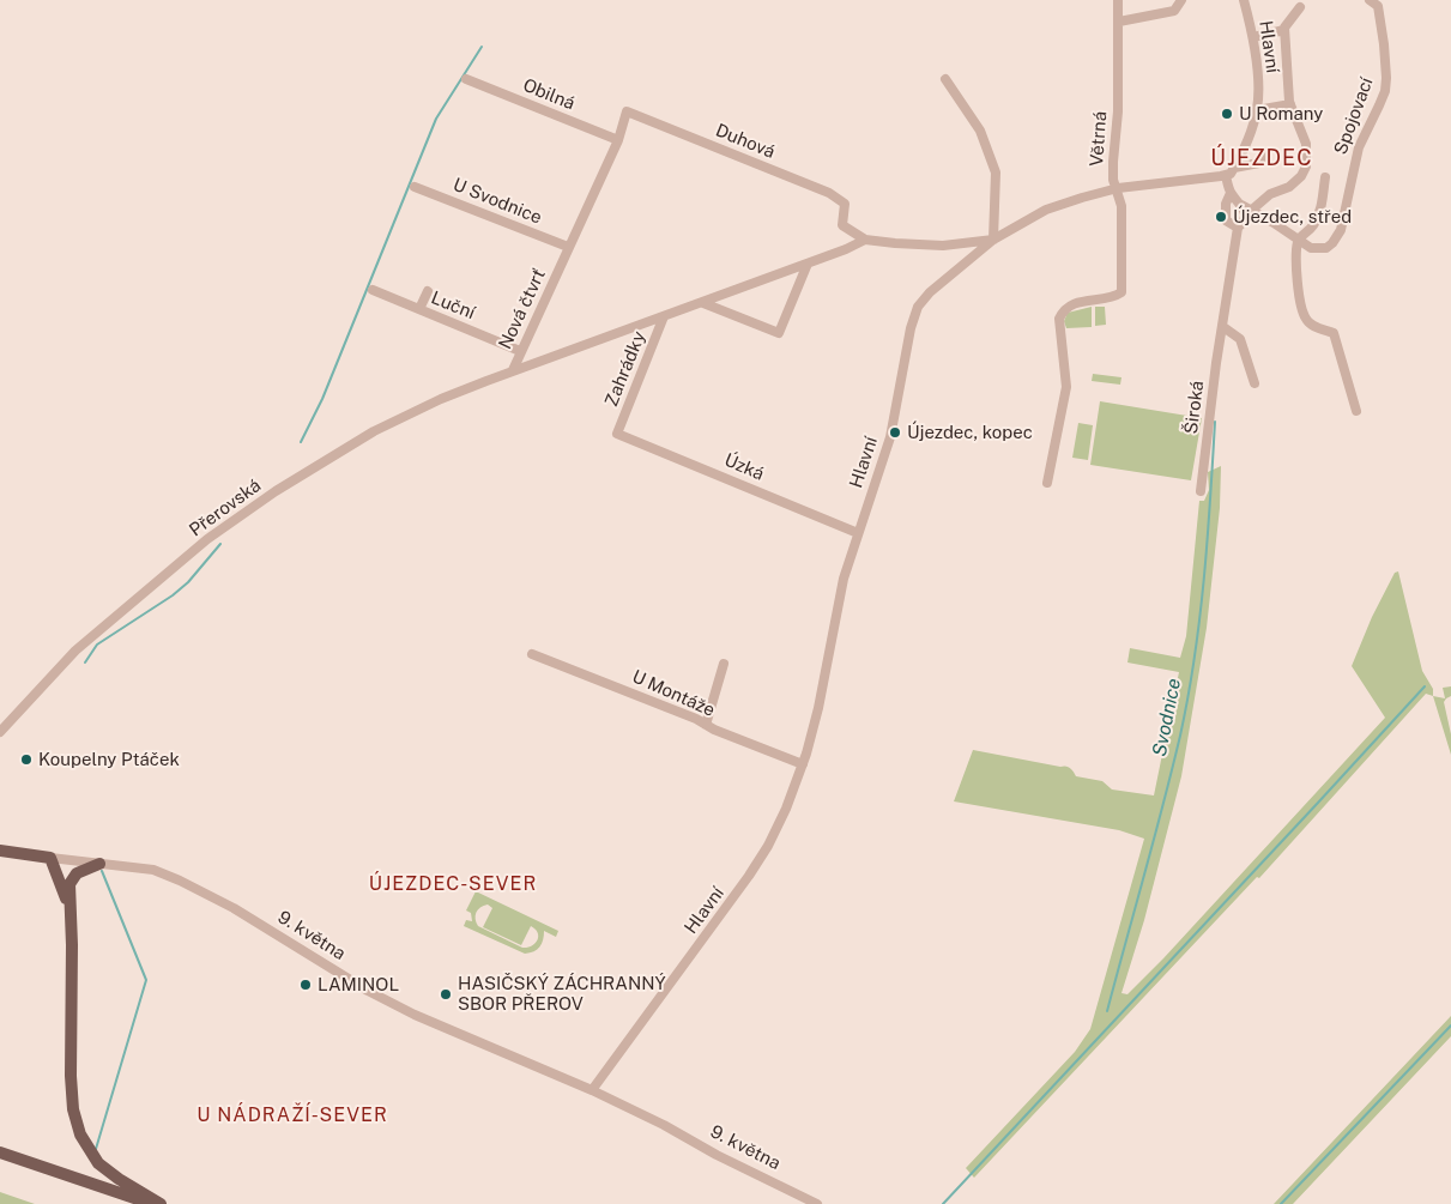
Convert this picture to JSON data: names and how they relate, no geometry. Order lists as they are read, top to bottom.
{
  "streets": {
    "main road": ["9. května"],
    "street": [
      "Hlavní",
      "Obilná",
      "Spojovací",
      "Větrná",
      "Duhová",
      "U Svodnice",
      "Luční",
      "Nová čtvrť",
      "Zahrádky",
      "Široká",
      "Úzká",
      "Přerovská",
      "U Montáže"
    ]
  },
  "crossings": [
    ["Hlavní", "Větrná"],
    ["Hlavní", "Nová čtvrť"],
    ["Hlavní", "Úzká"],
    ["Hlavní", "U Montáže"],
    ["Hlavní", "9. května"],
    ["Obilná", "Nová čtvrť"],
    ["Spojovací", "Široká"],
    ["Duhová", "Nová čtvrť"],
    ["U Svodnice", "Nová čtvrť"],
    ["Luční", "Nová čtvrť"],
    ["Nová čtvrť", "Zahrádky"],
    ["Nová čtvrť", "Přerovská"],
    ["Zahrádky", "Úzká"]
  ],
  "districts": ["ÚJEZDEC", "ÚJEZDEC-SEVER", "U NÁDRAŽÍ-SEVER"],
  "water": ["Svodnice"],
  "places": [
    "U Romany",
    "Újezdec, střed",
    "Újezdec, kopec",
    "Koupelny Ptáček",
    "LAMINOL",
    "HASIČSKÝ ZÁCHRANNÝ SBOR PŘEROV"
  ]
}
